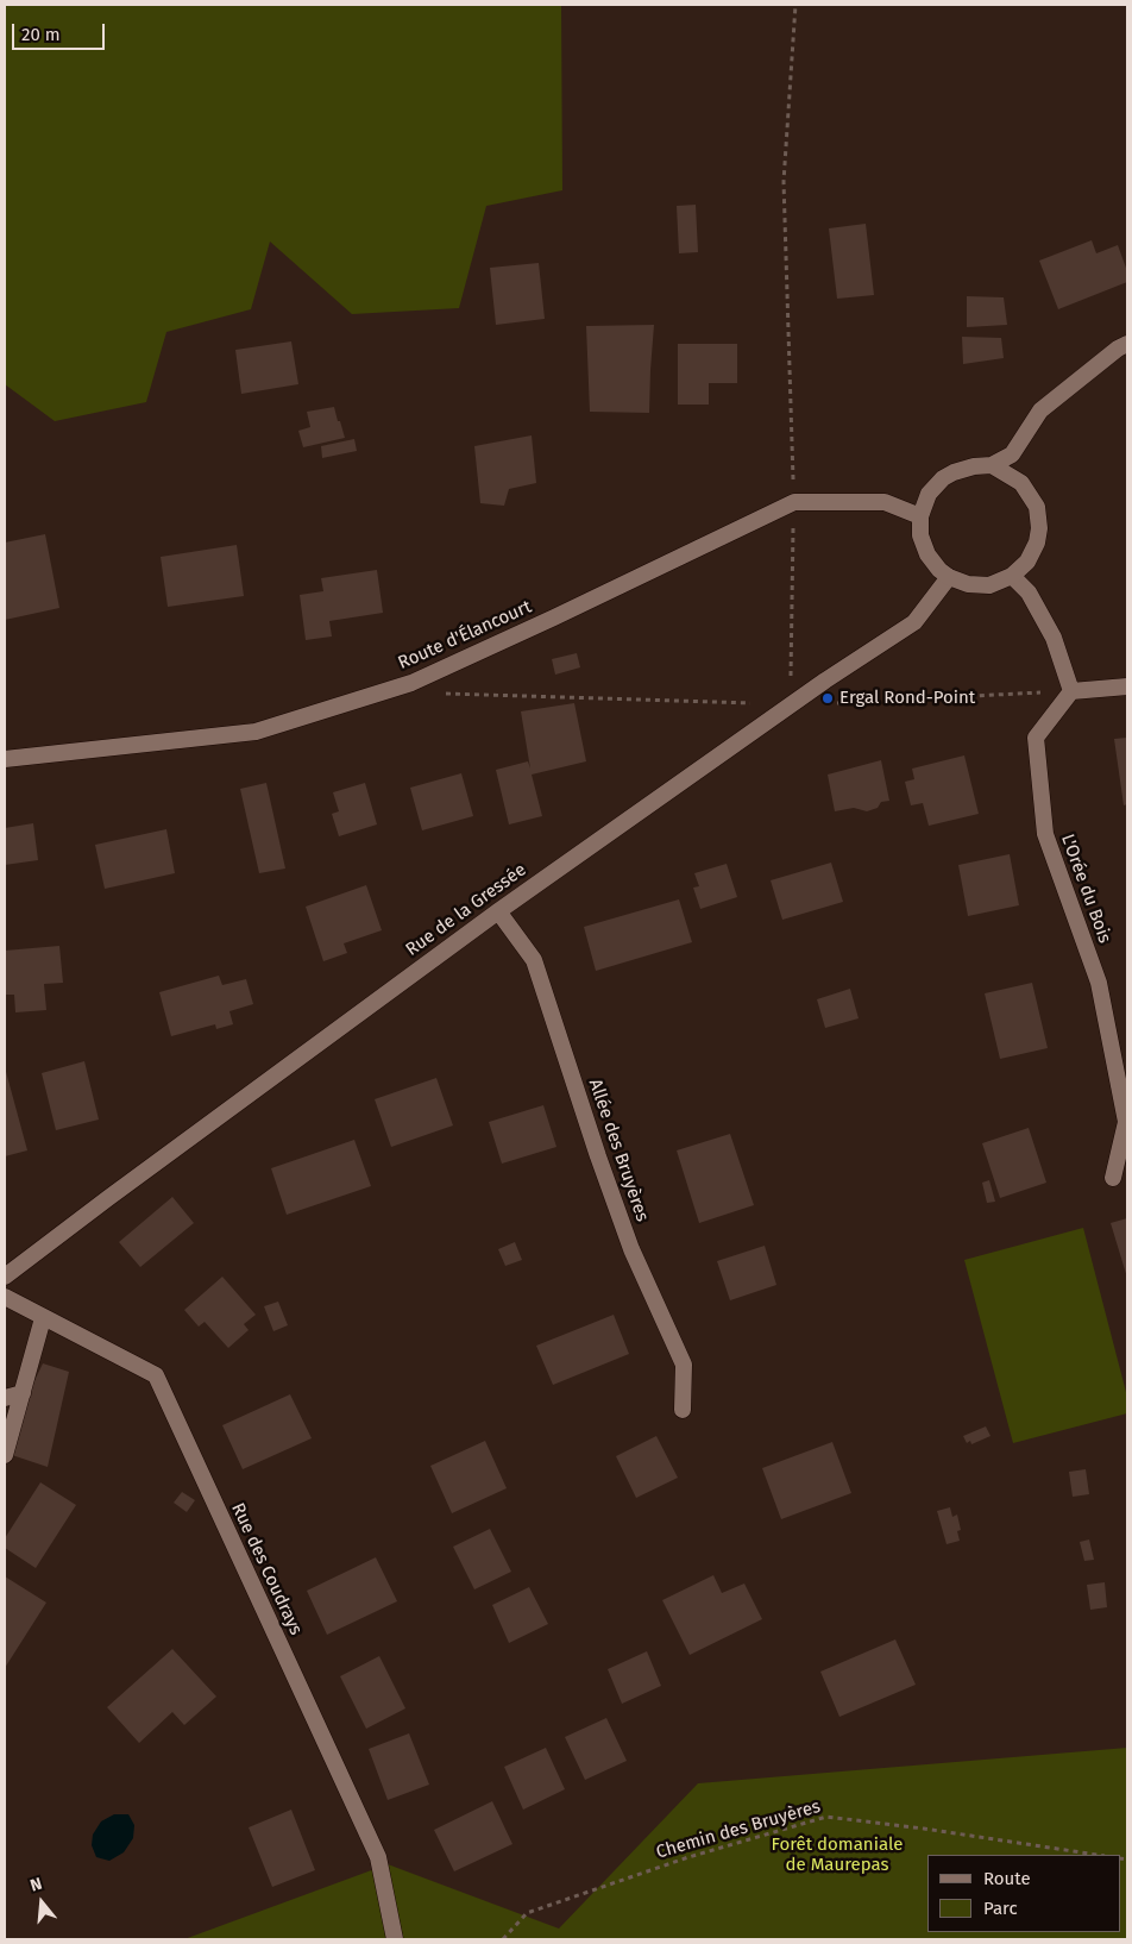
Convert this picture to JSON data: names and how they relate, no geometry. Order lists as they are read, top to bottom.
{
  "streets": {
    "street": [
      "Route d'Élancourt",
      "L'Orée du Bois",
      "Rue de la Gressée",
      "Allée des Bruyères",
      "Rue des Coudrays"
    ],
    "path": ["Chemin des Bruyères"]
  },
  "crossings": [
    ["Route d'Élancourt", "Rue de la Gressée"],
    ["Rue de la Gressée", "Allée des Bruyères"]
  ],
  "parks": ["Forêt domaniale de Maurepas"],
  "places": ["Ergal Rond-Point"],
  "legend": ["Route", "Parc"],
  "scale_bar": "20 m",
  "north": "top"
}
